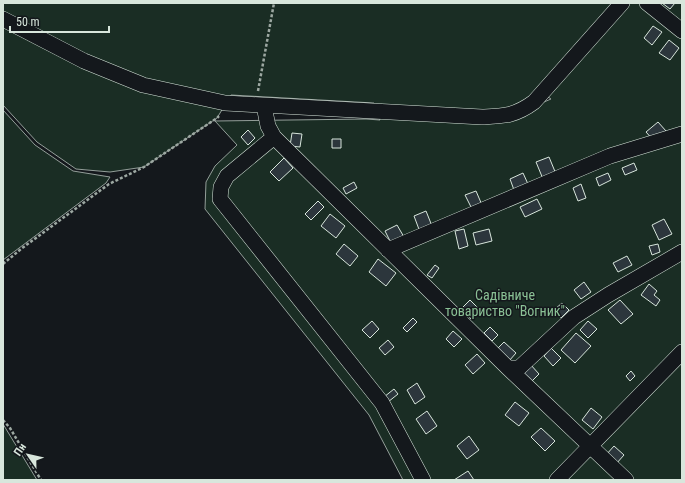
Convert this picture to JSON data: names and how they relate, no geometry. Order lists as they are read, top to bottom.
{
  "parks": ["Садівниче товариство \"Вогник\""],
  "scale_bar": "50 m",
  "north": "top left"
}
